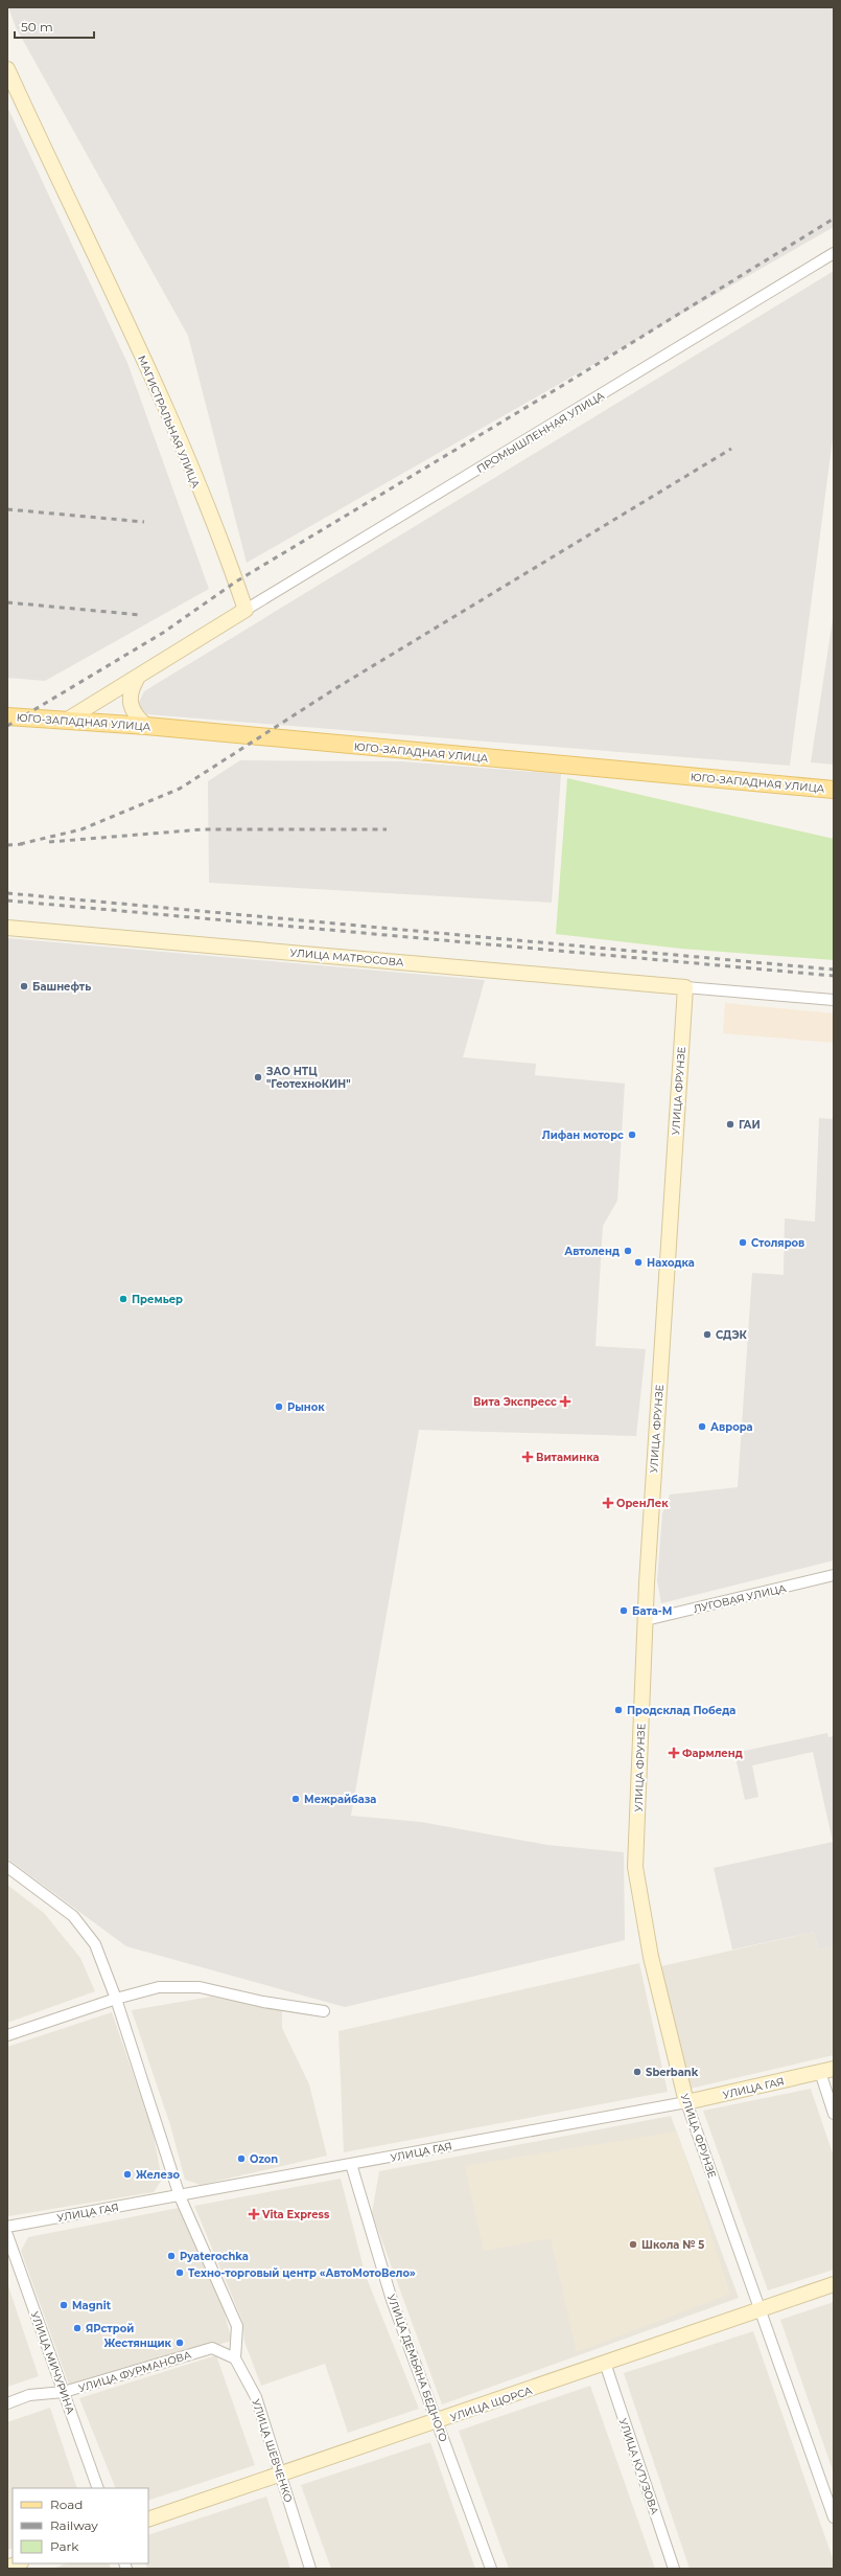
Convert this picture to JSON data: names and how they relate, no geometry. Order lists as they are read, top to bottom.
{
  "streets": {
    "main road": ["ЮГО-ЗАПАДНАЯ УЛИЦА"],
    "street": [
      "МАГИСТРАЛЬНАЯ УЛИЦА",
      "ПРОМЫШЛЕННАЯ УЛИЦА",
      "УЛИЦА МАТРОСОВА",
      "УЛИЦА ФРУНЗЕ",
      "ЛУГОВАЯ УЛИЦА",
      "УЛИЦА ГАЯ",
      "УЛИЦА МИЧУРИНА",
      "УЛИЦА ДЕМЬЯНА БЕДНОГО",
      "УЛИЦА ФУРМАНОВА",
      "УЛИЦА ЩОРСА",
      "УЛИЦА ШЕВЧЕНКО",
      "УЛИЦА КУТУЗОВА"
    ]
  },
  "crossings": [
    ["МАГИСТРАЛЬНАЯ УЛИЦА", "ПРОМЫШЛЕННАЯ УЛИЦА"],
    ["УЛИЦА МАТРОСОВА", "УЛИЦА ФРУНЗЕ"],
    ["УЛИЦА ФРУНЗЕ", "ЛУГОВАЯ УЛИЦА"],
    ["УЛИЦА ФРУНЗЕ", "УЛИЦА ГАЯ"],
    ["УЛИЦА ФРУНЗЕ", "УЛИЦА ЩОРСА"],
    ["УЛИЦА ГАЯ", "УЛИЦА ДЕМЬЯНА БЕДНОГО"],
    ["УЛИЦА МИЧУРИНА", "УЛИЦА ФУРМАНОВА"],
    ["УЛИЦА ДЕМЬЯНА БЕДНОГО", "УЛИЦА ЩОРСА"],
    ["УЛИЦА ФУРМАНОВА", "УЛИЦА ШЕВЧЕНКО"],
    ["УЛИЦА ЩОРСА", "УЛИЦА ШЕВЧЕНКО"],
    ["УЛИЦА ЩОРСА", "УЛИЦА КУТУЗОВА"]
  ],
  "places": {
    "other": [
      "Башнефть",
      "ЗАО НТЦ \"ГеотехноКИН\"",
      "ГАИ",
      "Лифан моторс",
      "Столяров",
      "Автоленд",
      "Находка",
      "Премьер",
      "СДЭК",
      "Рынок",
      "Аврора",
      "Бата-М",
      "Продсклад Победа",
      "Межрайбаза",
      "Sberbank",
      "Ozon",
      "Железо",
      "Школа № 5",
      "Pyaterochka",
      "Техно-торговый центр «АвтоМотоВело»",
      "Magnit",
      "ЯРстрой",
      "Жестянщик"
    ],
    "health": [
      "Вита Экспресс",
      "Витаминка",
      "ОренЛек",
      "Фармленд",
      "Vita Express"
    ]
  },
  "legend": ["Road", "Railway", "Park"],
  "scale_bar": "50 m"
}
